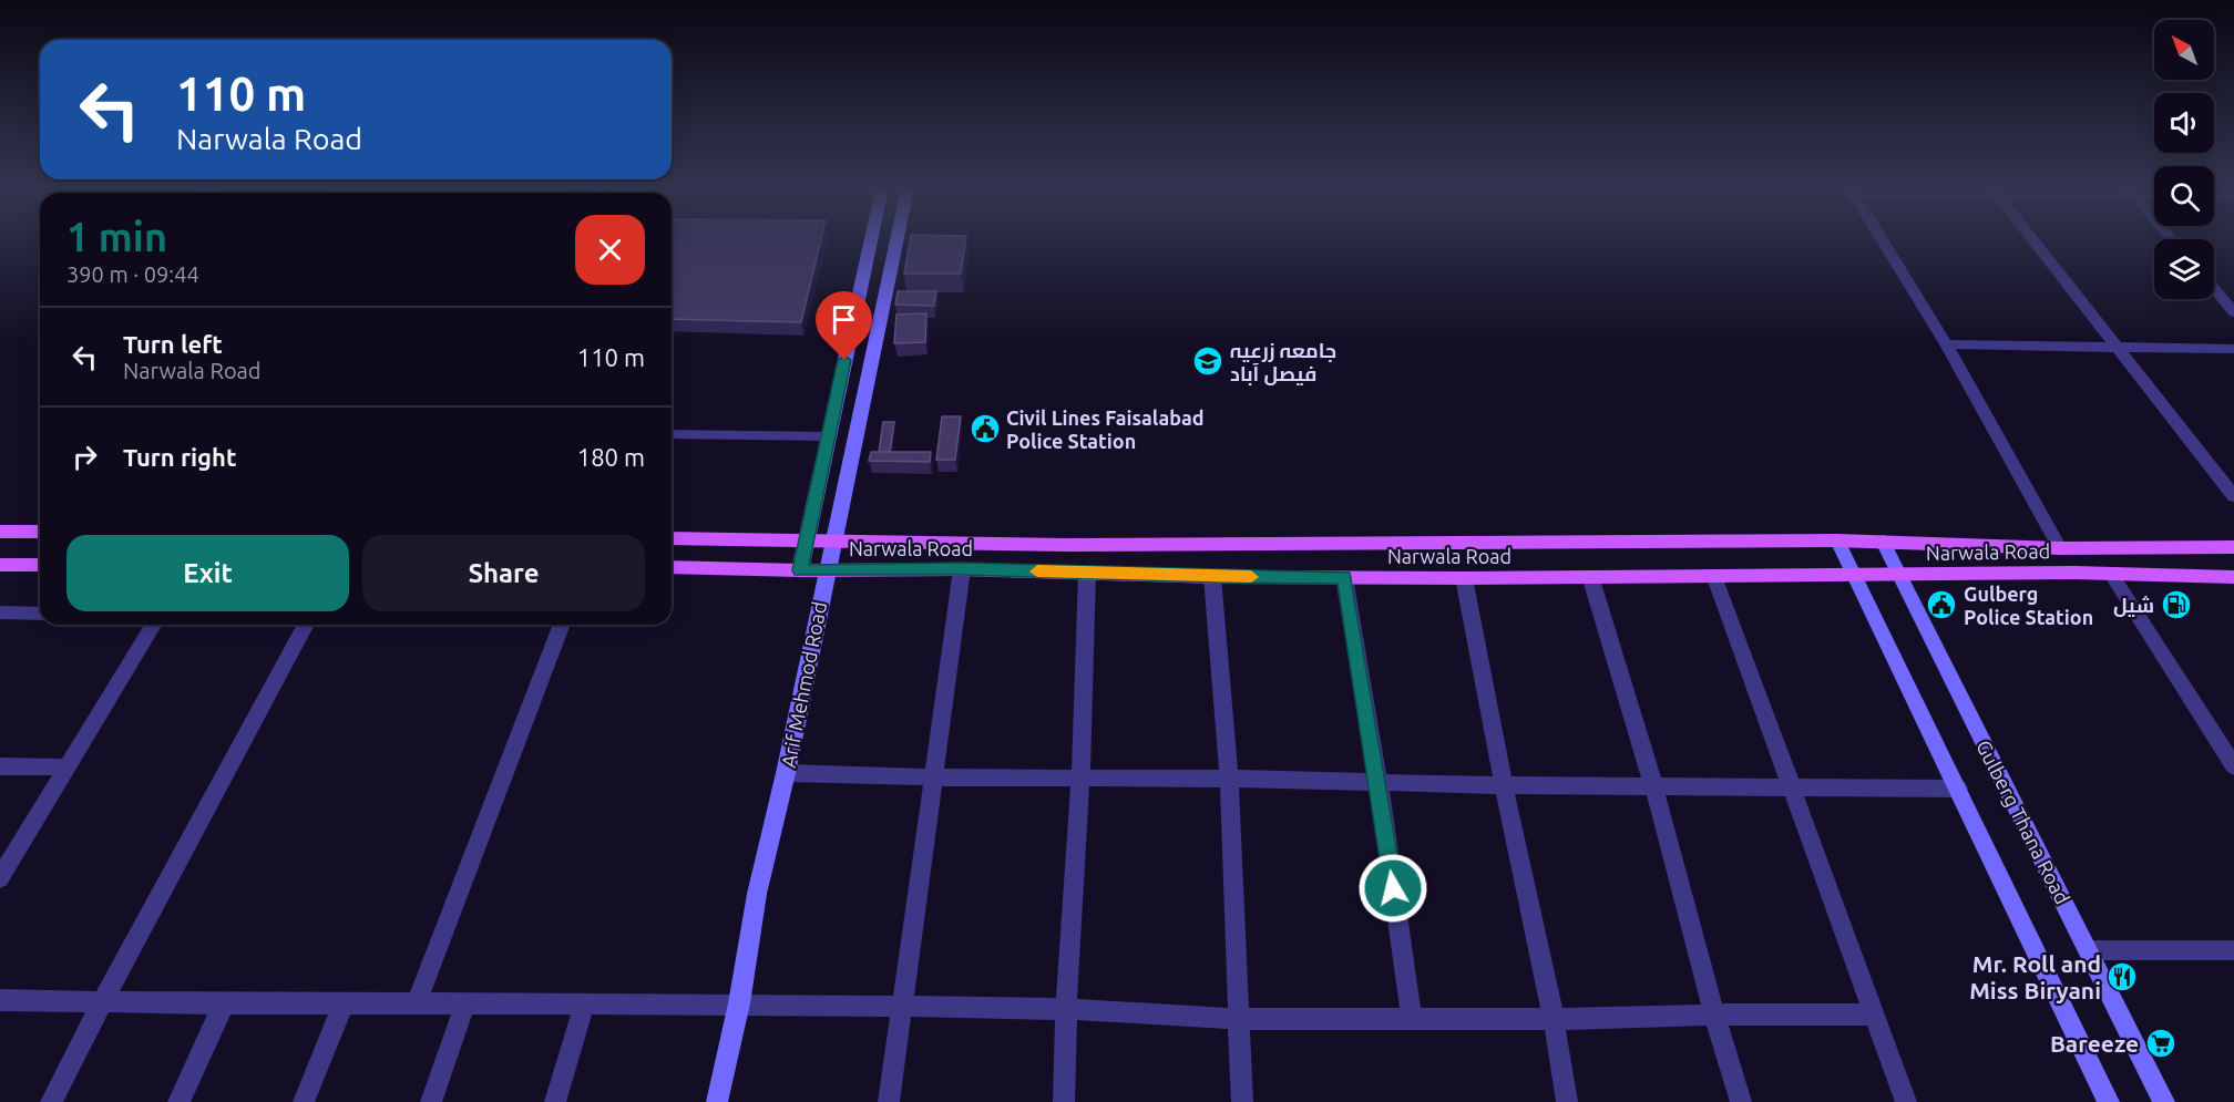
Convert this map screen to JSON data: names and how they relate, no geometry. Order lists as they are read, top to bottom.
{
  "streets": {
    "main road": ["Narwala Road"],
    "street": ["Arif Mehmod Road", "Gulberg Thana Road"]
  },
  "crossings": [
    ["Narwala Road", "Arif Mehmod Road"],
    ["Narwala Road", "Gulberg Thana Road"]
  ],
  "places": {
    "school or university": ["جامعہ زرعیہ فیصل آباد"],
    "public building": ["Civil Lines Faisalabad Police Station", "Gulberg Police Station"],
    "fuel station": ["شیل"],
    "restaurant": ["Mr. Roll and Miss Biryani"],
    "supermarket": ["Bareeze"]
  },
  "north": "top left",
  "page": {
    "turn": ["110 m", "Narwala Road"],
    "heading": ["1 min", "390 m · 09:44"],
    "list": [
      {
        "name": "Turn left",
        "note": "Narwala Road",
        "value": "110 m"
      },
      {
        "name": "Turn right",
        "value": "180 m"
      }
    ],
    "buttons": ["Exit", "Share"]
  }
}
